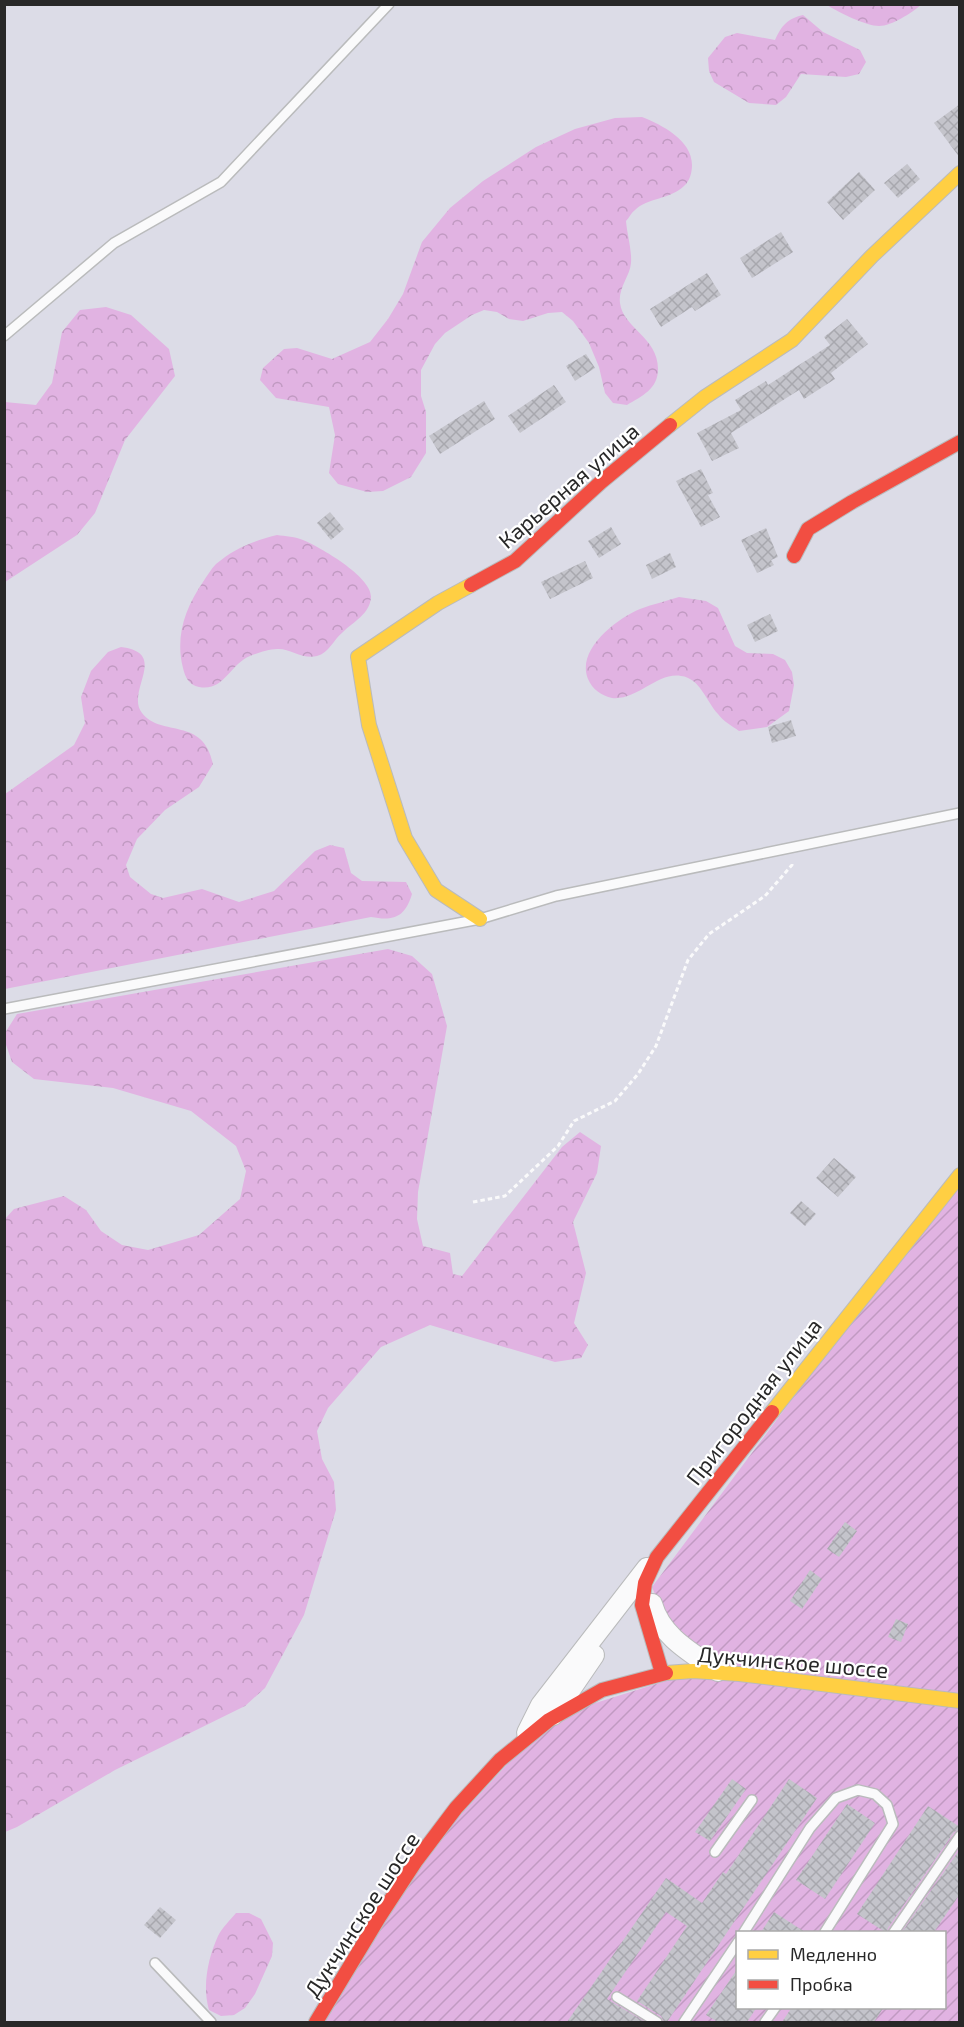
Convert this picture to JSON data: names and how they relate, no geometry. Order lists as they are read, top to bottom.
{
  "streets": {
    "street": ["Карьерная улица", "Пригородная улица", "Дукчинское шоссе"]
  },
  "crossings": [
    ["Пригородная улица", "Дукчинское шоссе"]
  ],
  "legend": ["Медленно", "Пробка"]
}
